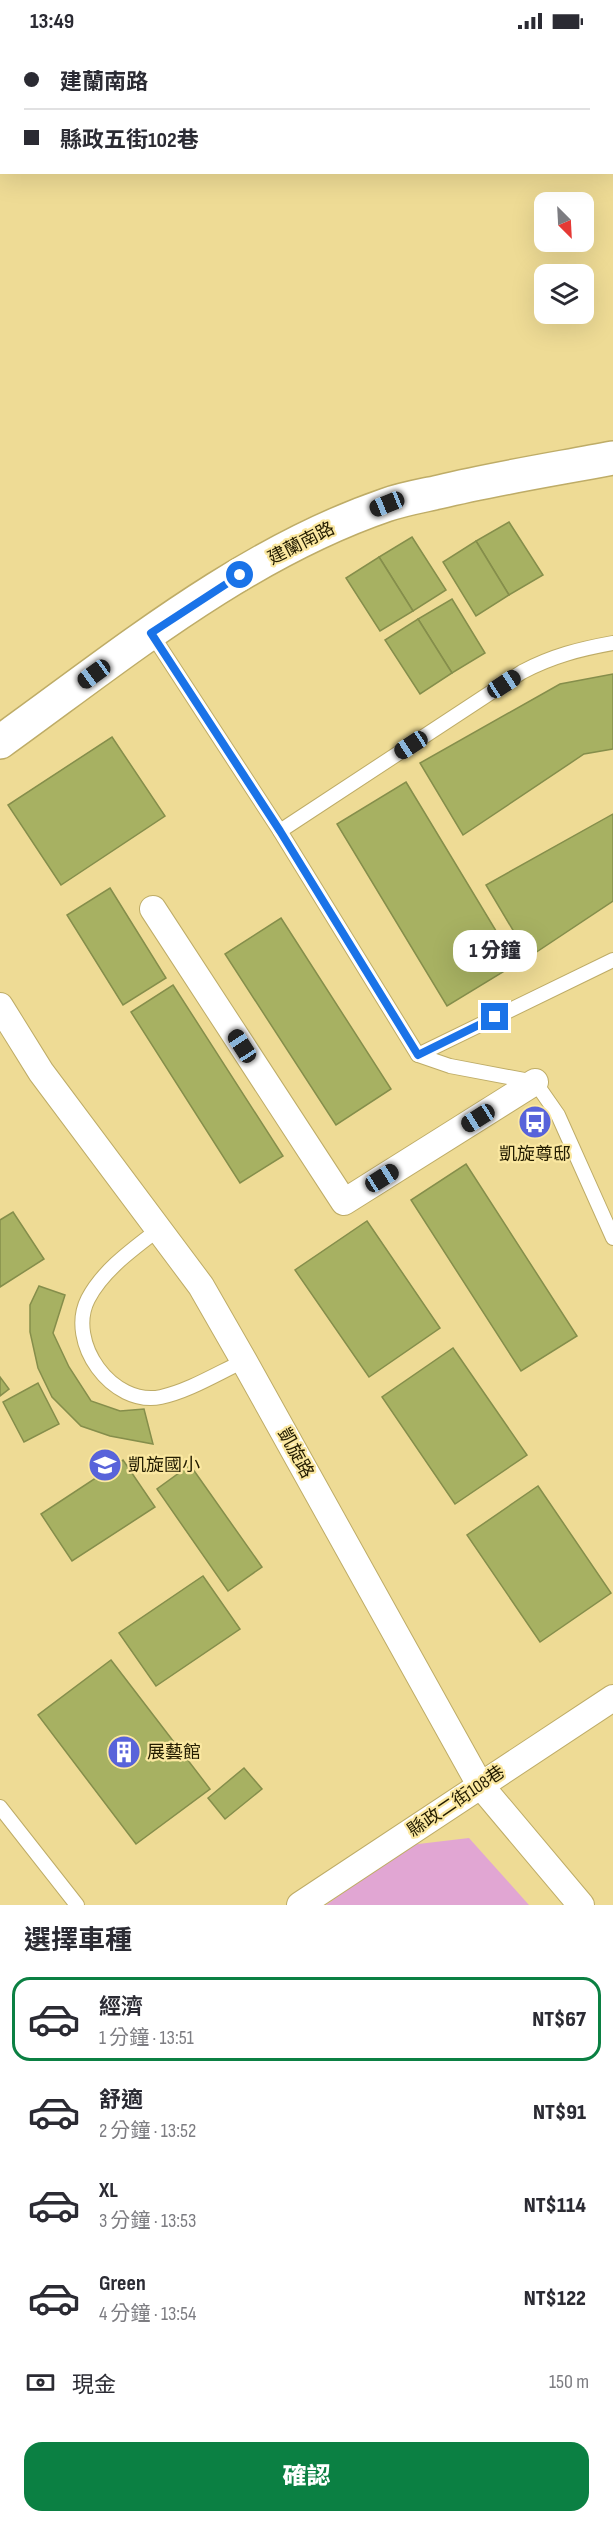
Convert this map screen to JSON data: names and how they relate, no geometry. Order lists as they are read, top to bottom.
{
  "streets": {
    "street": ["建蘭南路", "凱旋路", "縣政二街108巷"]
  },
  "crossings": [
    ["凱旋路", "縣政二街108巷"]
  ],
  "places": {
    "bus stop": ["凱旋尊邸"],
    "school or university": ["凱旋國小"],
    "building": ["展藝館"]
  },
  "north": "bottom right",
  "page": {
    "status": "13:49",
    "banner": ["建蘭南路", "縣政五街102巷"],
    "bubble": "1 分鐘",
    "heading": "選擇車種",
    "list": [
      {
        "name": "經濟",
        "note": "1 分鐘 · 13:51",
        "value": "NT$67"
      },
      {
        "name": "舒適",
        "note": "2 分鐘 · 13:52",
        "value": "NT$91"
      },
      {
        "name": "XL",
        "note": "3 分鐘 · 13:53",
        "value": "NT$114"
      },
      {
        "name": "Green",
        "note": "4 分鐘 · 13:54",
        "value": "NT$122"
      }
    ],
    "pay": ["現金", "150 m"],
    "buttons": "確認"
  }
}
